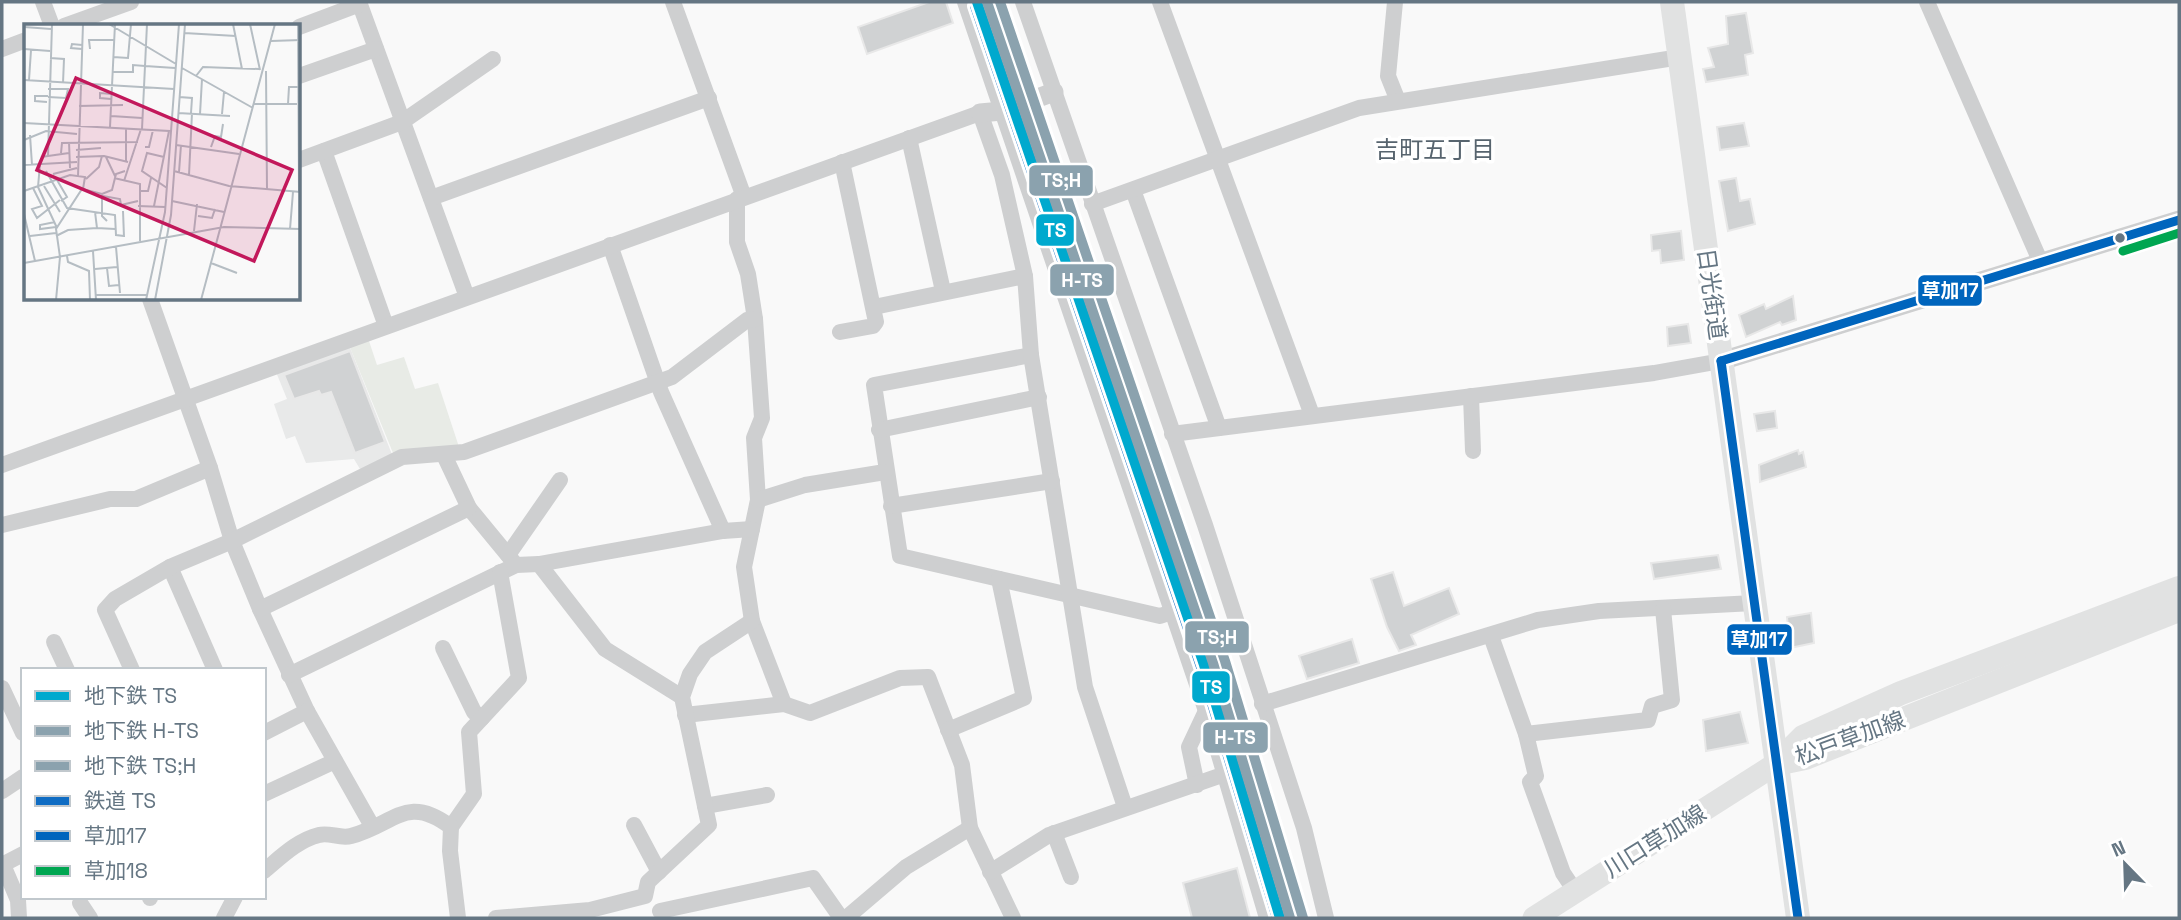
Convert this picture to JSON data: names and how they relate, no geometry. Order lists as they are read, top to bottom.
{
  "streets": {
    "main road": ["日光街道", "松戸草加線", "川口草加線"]
  },
  "crossings": [
    ["日光街道", "松戸草加線"],
    ["日光街道", "川口草加線"],
    ["松戸草加線", "川口草加線"]
  ],
  "districts": ["吉町五丁目"],
  "lines": [
    "metro line TS",
    "metro line H-TS",
    "metro line TS;H",
    "rail line TS",
    "transit line 草加17",
    "transit line 草加18"
  ],
  "legend": [
    "地下鉄 TS",
    "地下鉄 H-TS",
    "地下鉄 TS;H",
    "鉄道 TS",
    "草加17",
    "草加18"
  ],
  "north": "top left"
}
